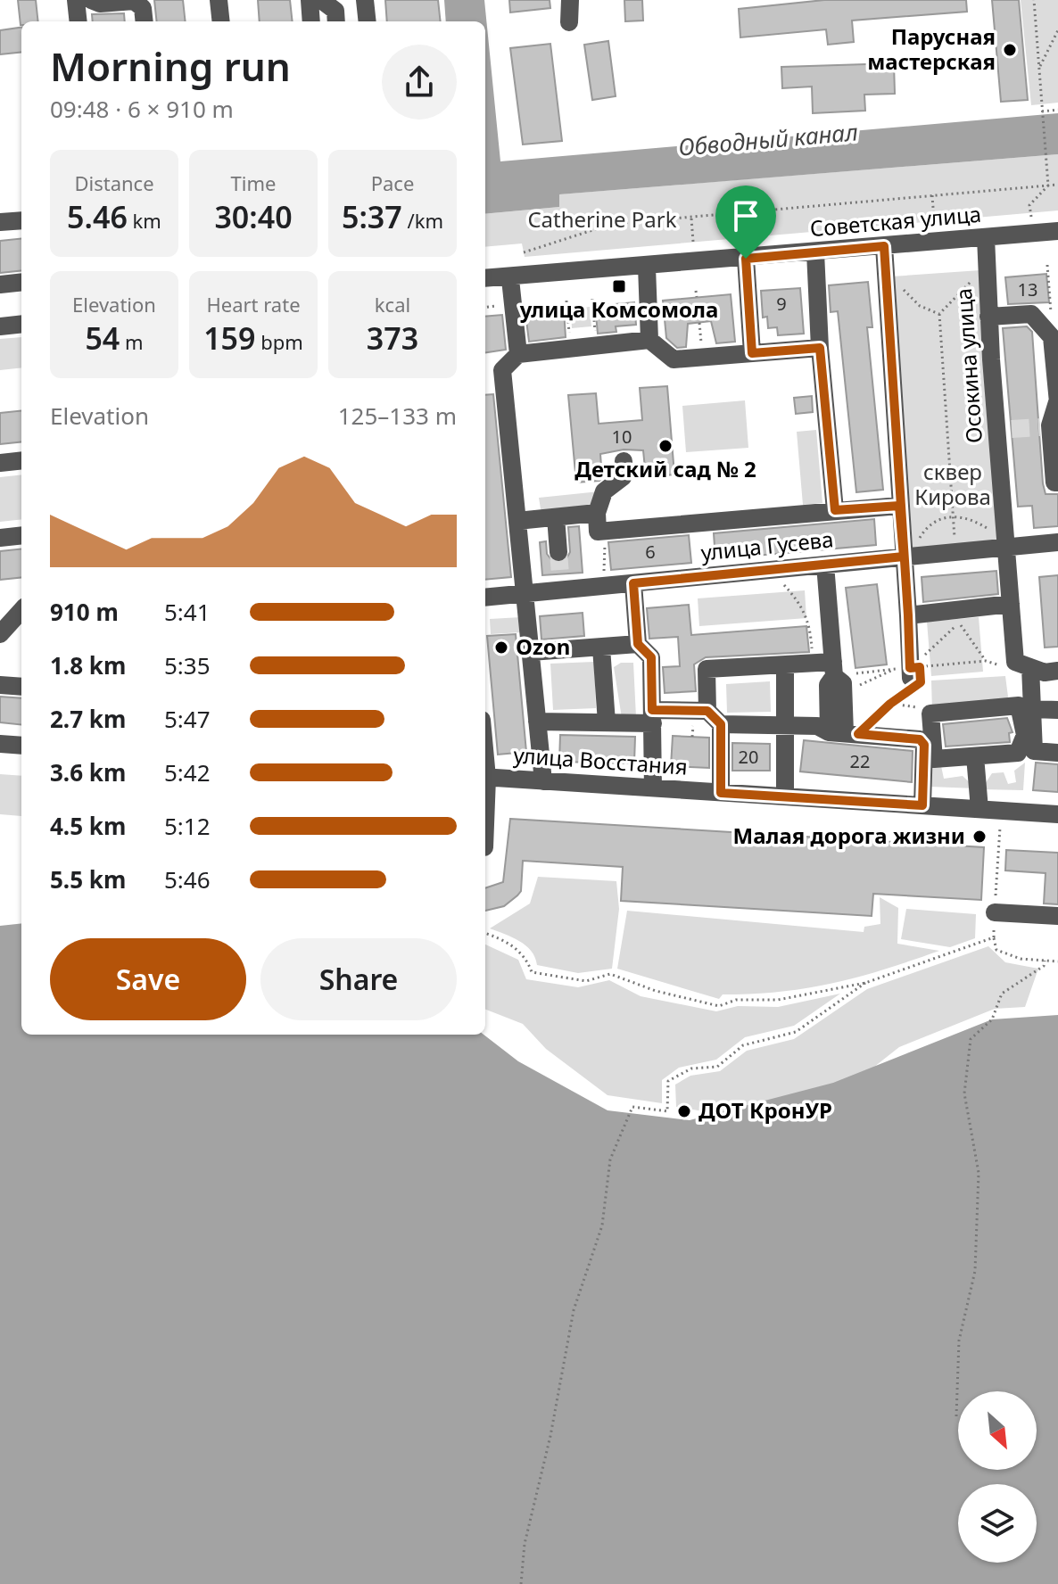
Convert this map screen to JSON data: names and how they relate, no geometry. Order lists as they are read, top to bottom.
{
  "streets": {
    "street": [
      "Советская улица",
      "Осокина улица",
      "улица Гусева",
      "улица Восстания"
    ]
  },
  "crossings": [
    ["Советская улица", "Осокина улица"],
    ["Осокина улица", "улица Гусева"]
  ],
  "water": ["Обводный канал"],
  "parks": ["Catherine Park", "сквер Кирова"],
  "places": {
    "other": [
      "Парусная мастерская",
      "Детский сад № 2",
      "Ozon",
      "Малая дорога жизни",
      "ДОТ КронУР"
    ],
    "transit": ["улица Комсомола"]
  },
  "house_numbers": [
    "13",
    "9",
    "10",
    "6",
    "20",
    "22"
  ],
  "north": "bottom right",
  "page": {
    "heading": ["Morning run", "09:48 · 6 × 910 m"],
    "stats": [
      ["Distance", "5.46 km"],
      ["Time", "30:40"],
      ["Pace", "5:37 /km"],
      ["Elevation", "54 m"],
      ["Heart rate", "159 bpm"],
      ["kcal", "373"]
    ],
    "chart": ["Elevation", "125–133 m"],
    "list": [
      {
        "name": "910 m",
        "note": "5:41"
      },
      {
        "name": "1.8 km",
        "note": "5:35"
      },
      {
        "name": "2.7 km",
        "note": "5:47"
      },
      {
        "name": "3.6 km",
        "note": "5:42"
      },
      {
        "name": "4.5 km",
        "note": "5:12"
      },
      {
        "name": "5.5 km",
        "note": "5:46"
      }
    ],
    "buttons": ["Save", "Share"]
  }
}
